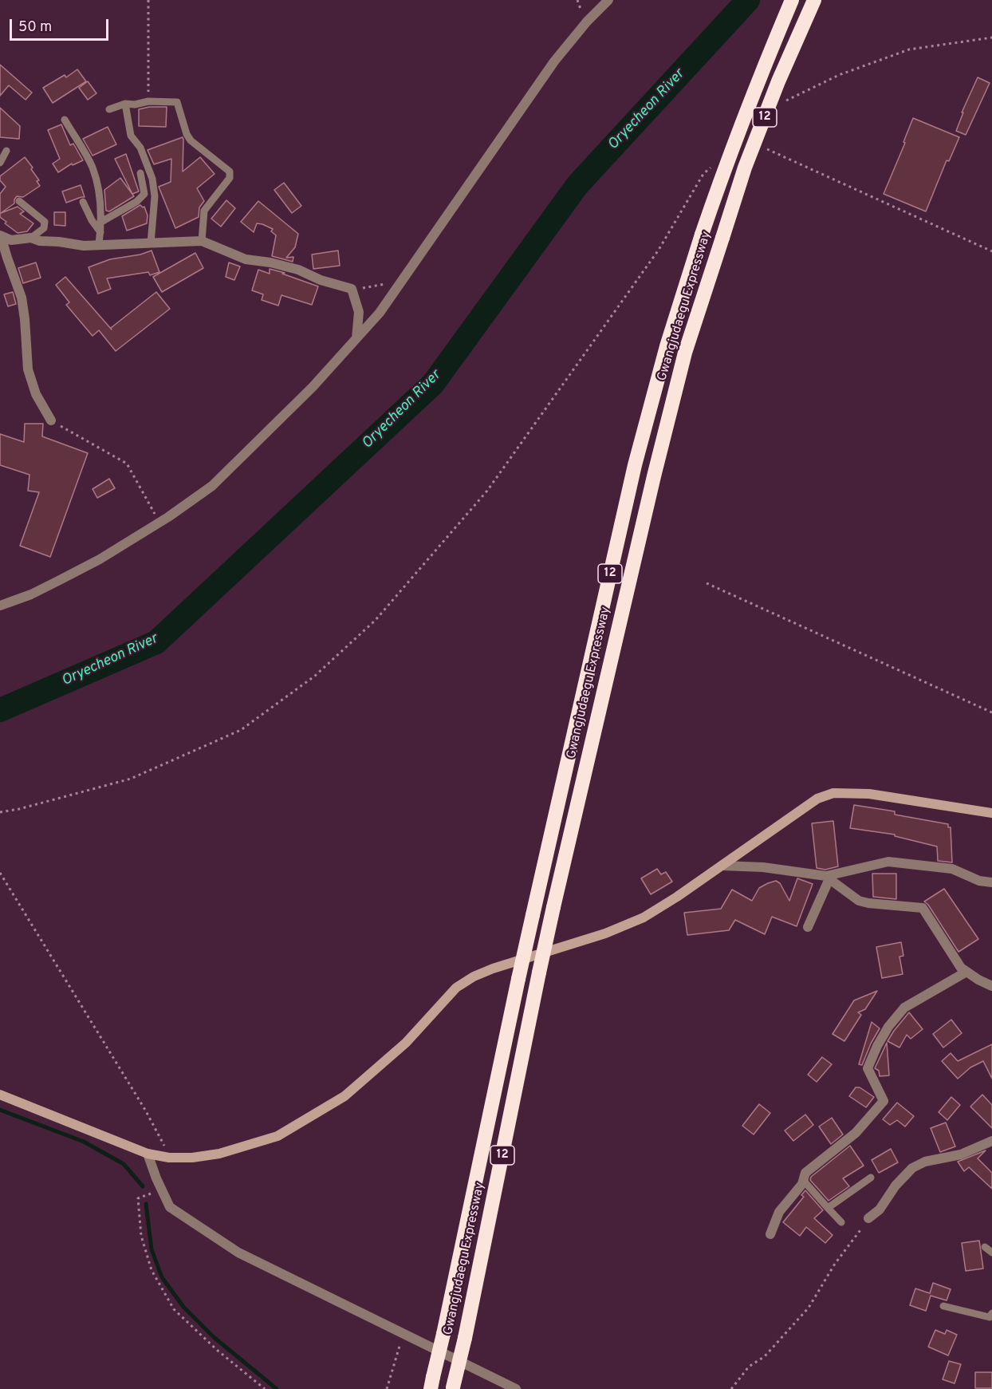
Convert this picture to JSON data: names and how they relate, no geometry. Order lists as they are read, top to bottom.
{
  "streets": {
    "highway": ["12", "Gwangjudaegu Expressway"]
  },
  "water": ["Oryecheon River"],
  "scale_bar": "50 m"
}
